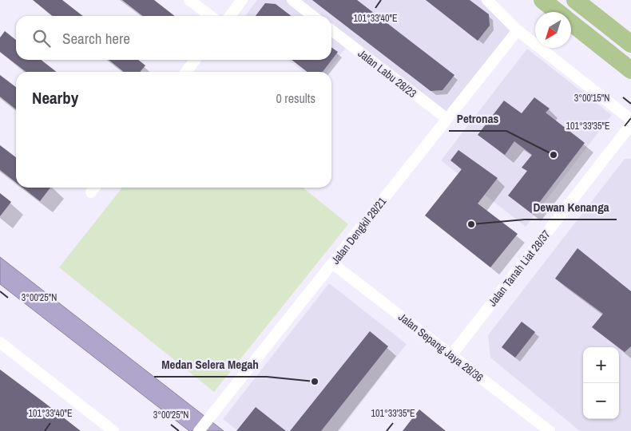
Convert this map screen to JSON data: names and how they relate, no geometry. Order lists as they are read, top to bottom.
{
  "streets": {
    "street": [
      "Jalan Labu 28/23",
      "Jalan Dengkil 28/21",
      "Jalan Tanah Liat 28/37",
      "Jalan Sepang Jaya 28/36"
    ]
  },
  "crossings": [
    ["Jalan Labu 28/23", "Jalan Dengkil 28/21"],
    ["Jalan Dengkil 28/21", "Jalan Sepang Jaya 28/36"],
    ["Jalan Tanah Liat 28/37", "Jalan Sepang Jaya 28/36"]
  ],
  "places": ["Petronas", "Dewan Kenanga", "Medan Selera Megah"],
  "north": "bottom left",
  "page": {
    "search": "Search here",
    "heading": ["Nearby", "0 results"],
    "map_buttons": ["+", "−"]
  },
  "coordinates": [
    "101°33'40\"E",
    "3°00'15\"N",
    "101°33'35\"E",
    "3°00'25\"N"
  ]
}
